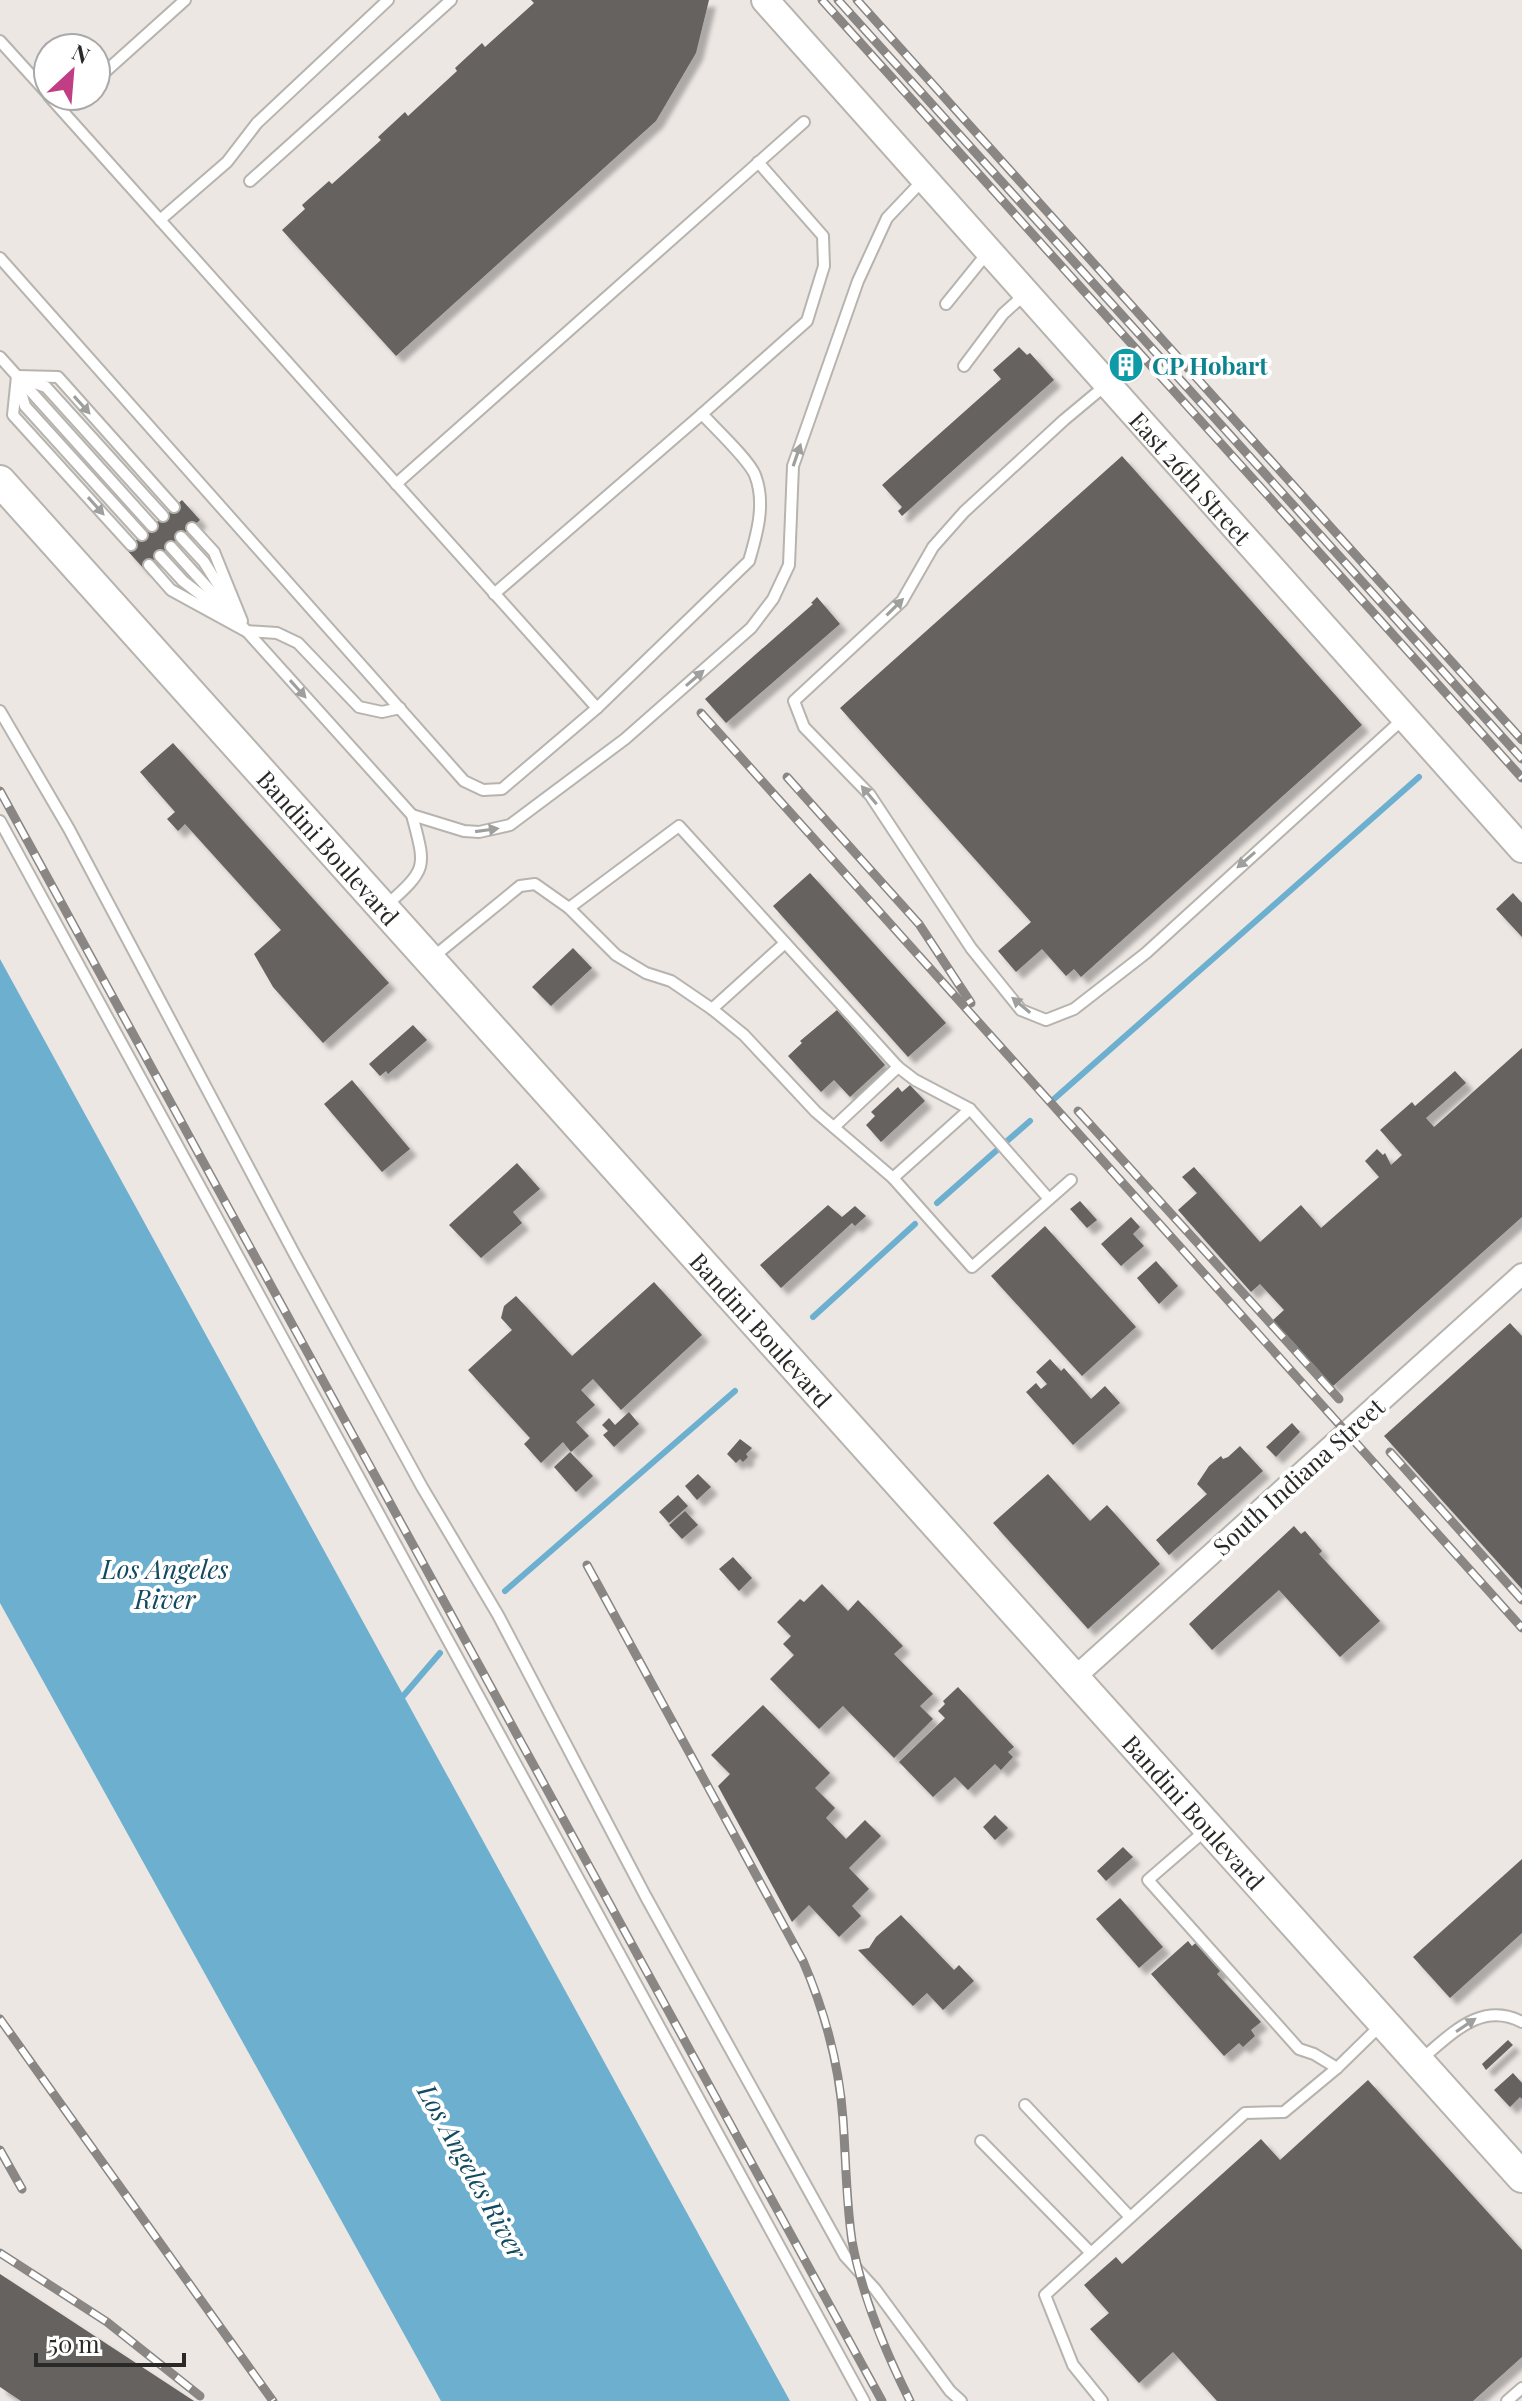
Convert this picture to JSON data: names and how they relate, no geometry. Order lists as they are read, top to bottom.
{
  "streets": {
    "main road": ["Bandini Boulevard"],
    "street": ["East 26th Street", "South Indiana Street"]
  },
  "crossings": [
    ["Bandini Boulevard", "South Indiana Street"]
  ],
  "water": ["Los Angeles River"],
  "places": {
    "building": ["CP Hobart"]
  },
  "scale_bar": "50 m",
  "north": "top right"
}
